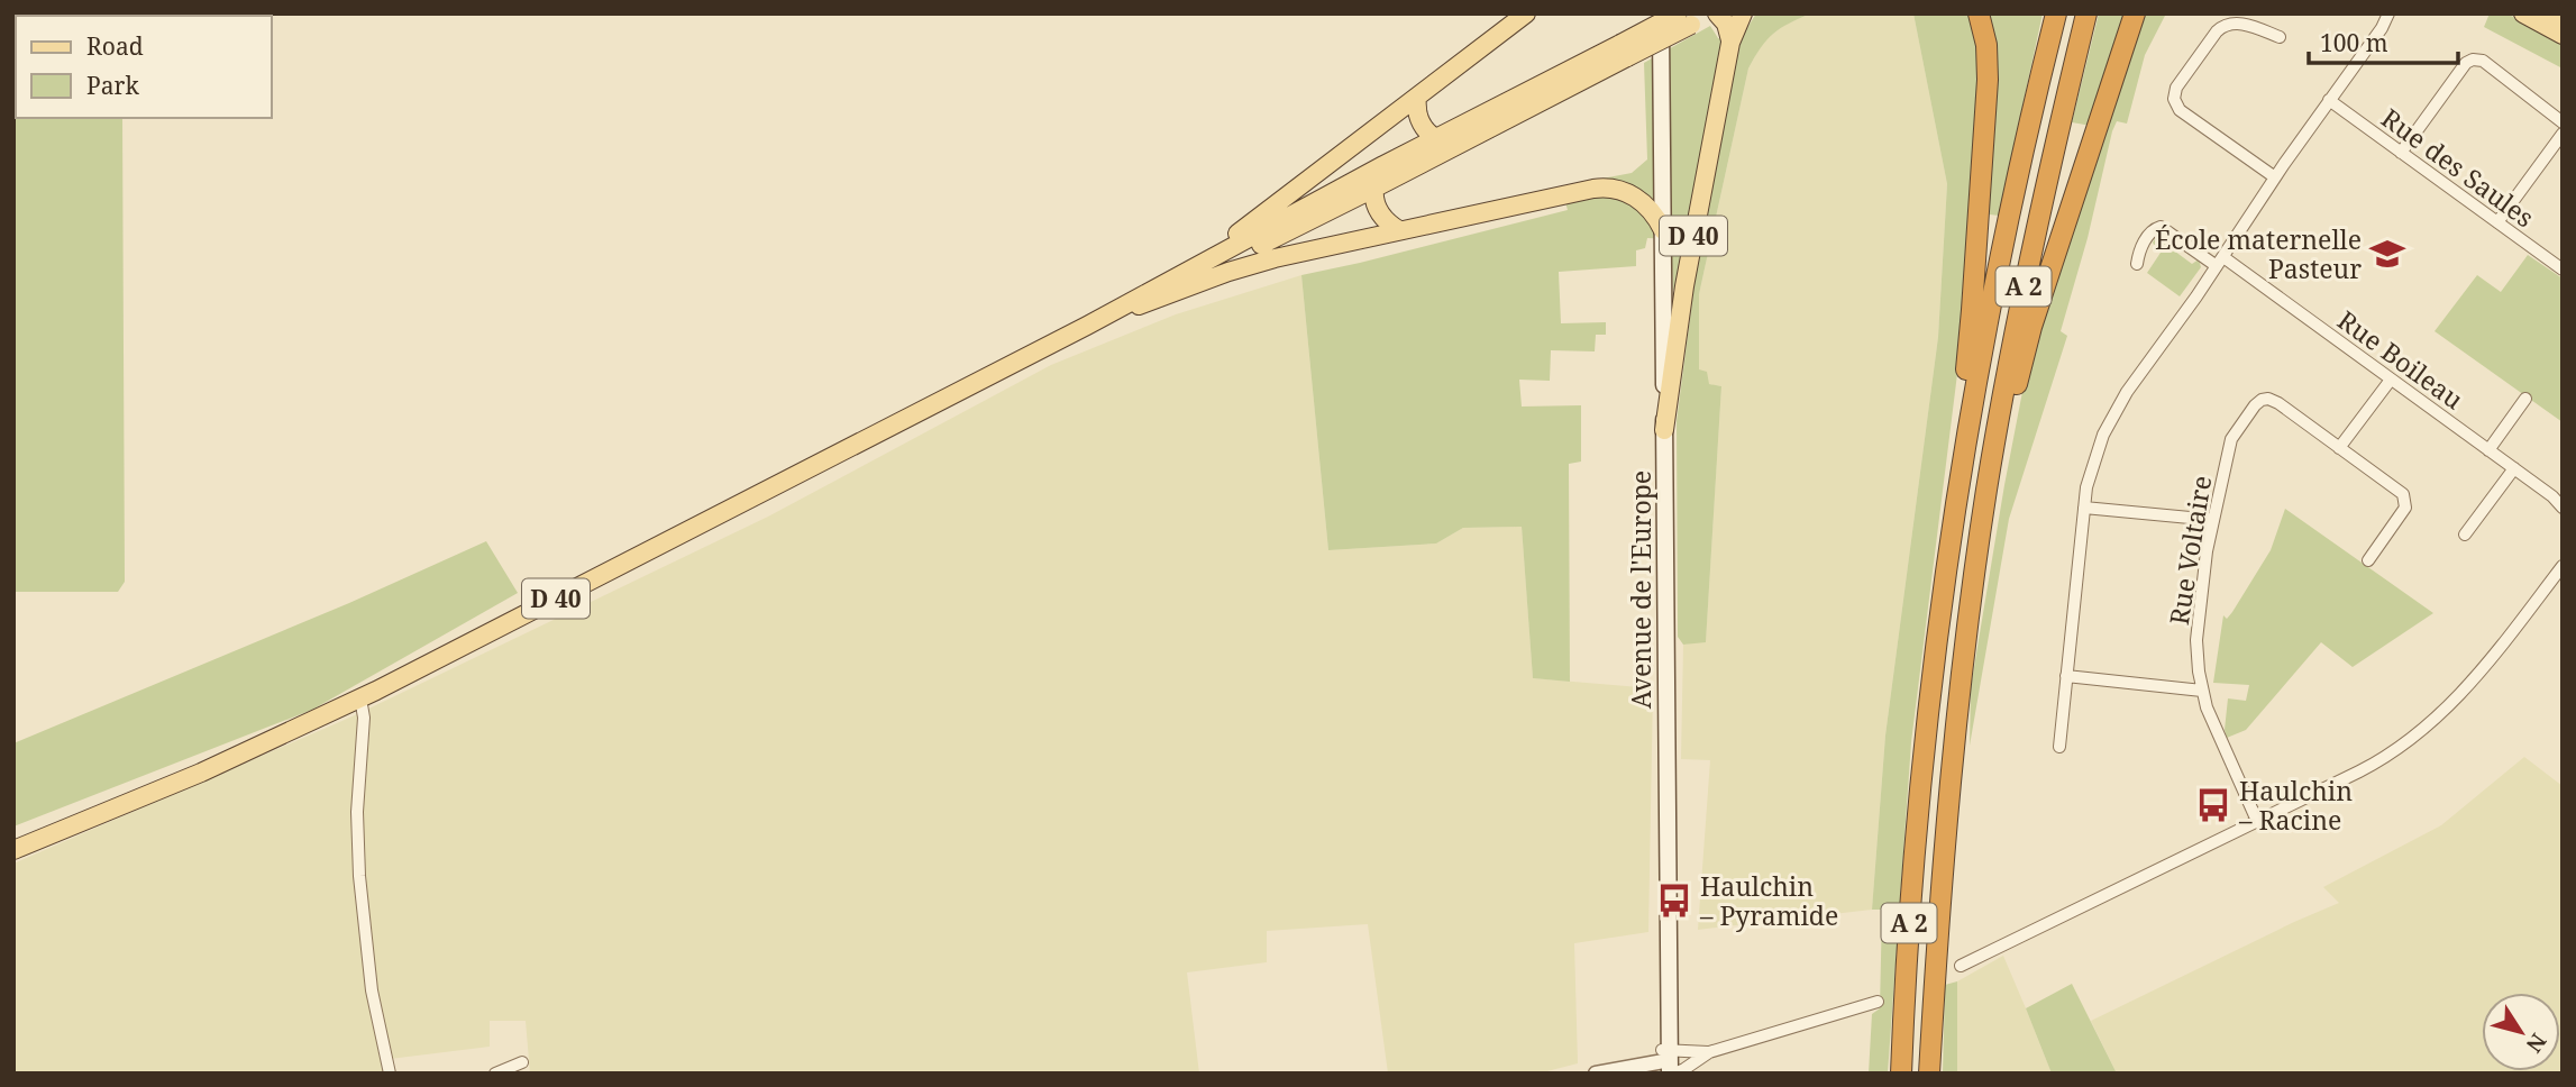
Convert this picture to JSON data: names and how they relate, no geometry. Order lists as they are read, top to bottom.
{
  "streets": {
    "highway": ["A 2"],
    "main road": ["D 40", "Avenue de l'Europe"],
    "street": ["Rue des Saules", "Rue Boileau", "Rue Voltaire"]
  },
  "crossings": [
    ["D 40", "Avenue de l'Europe"]
  ],
  "places": {
    "school or university": ["École maternelle Pasteur"],
    "bus stop": ["Haulchin – Racine", "Haulchin – Pyramide"]
  },
  "legend": ["Road", "Park"],
  "scale_bar": "100 m",
  "north": "bottom right"
}
